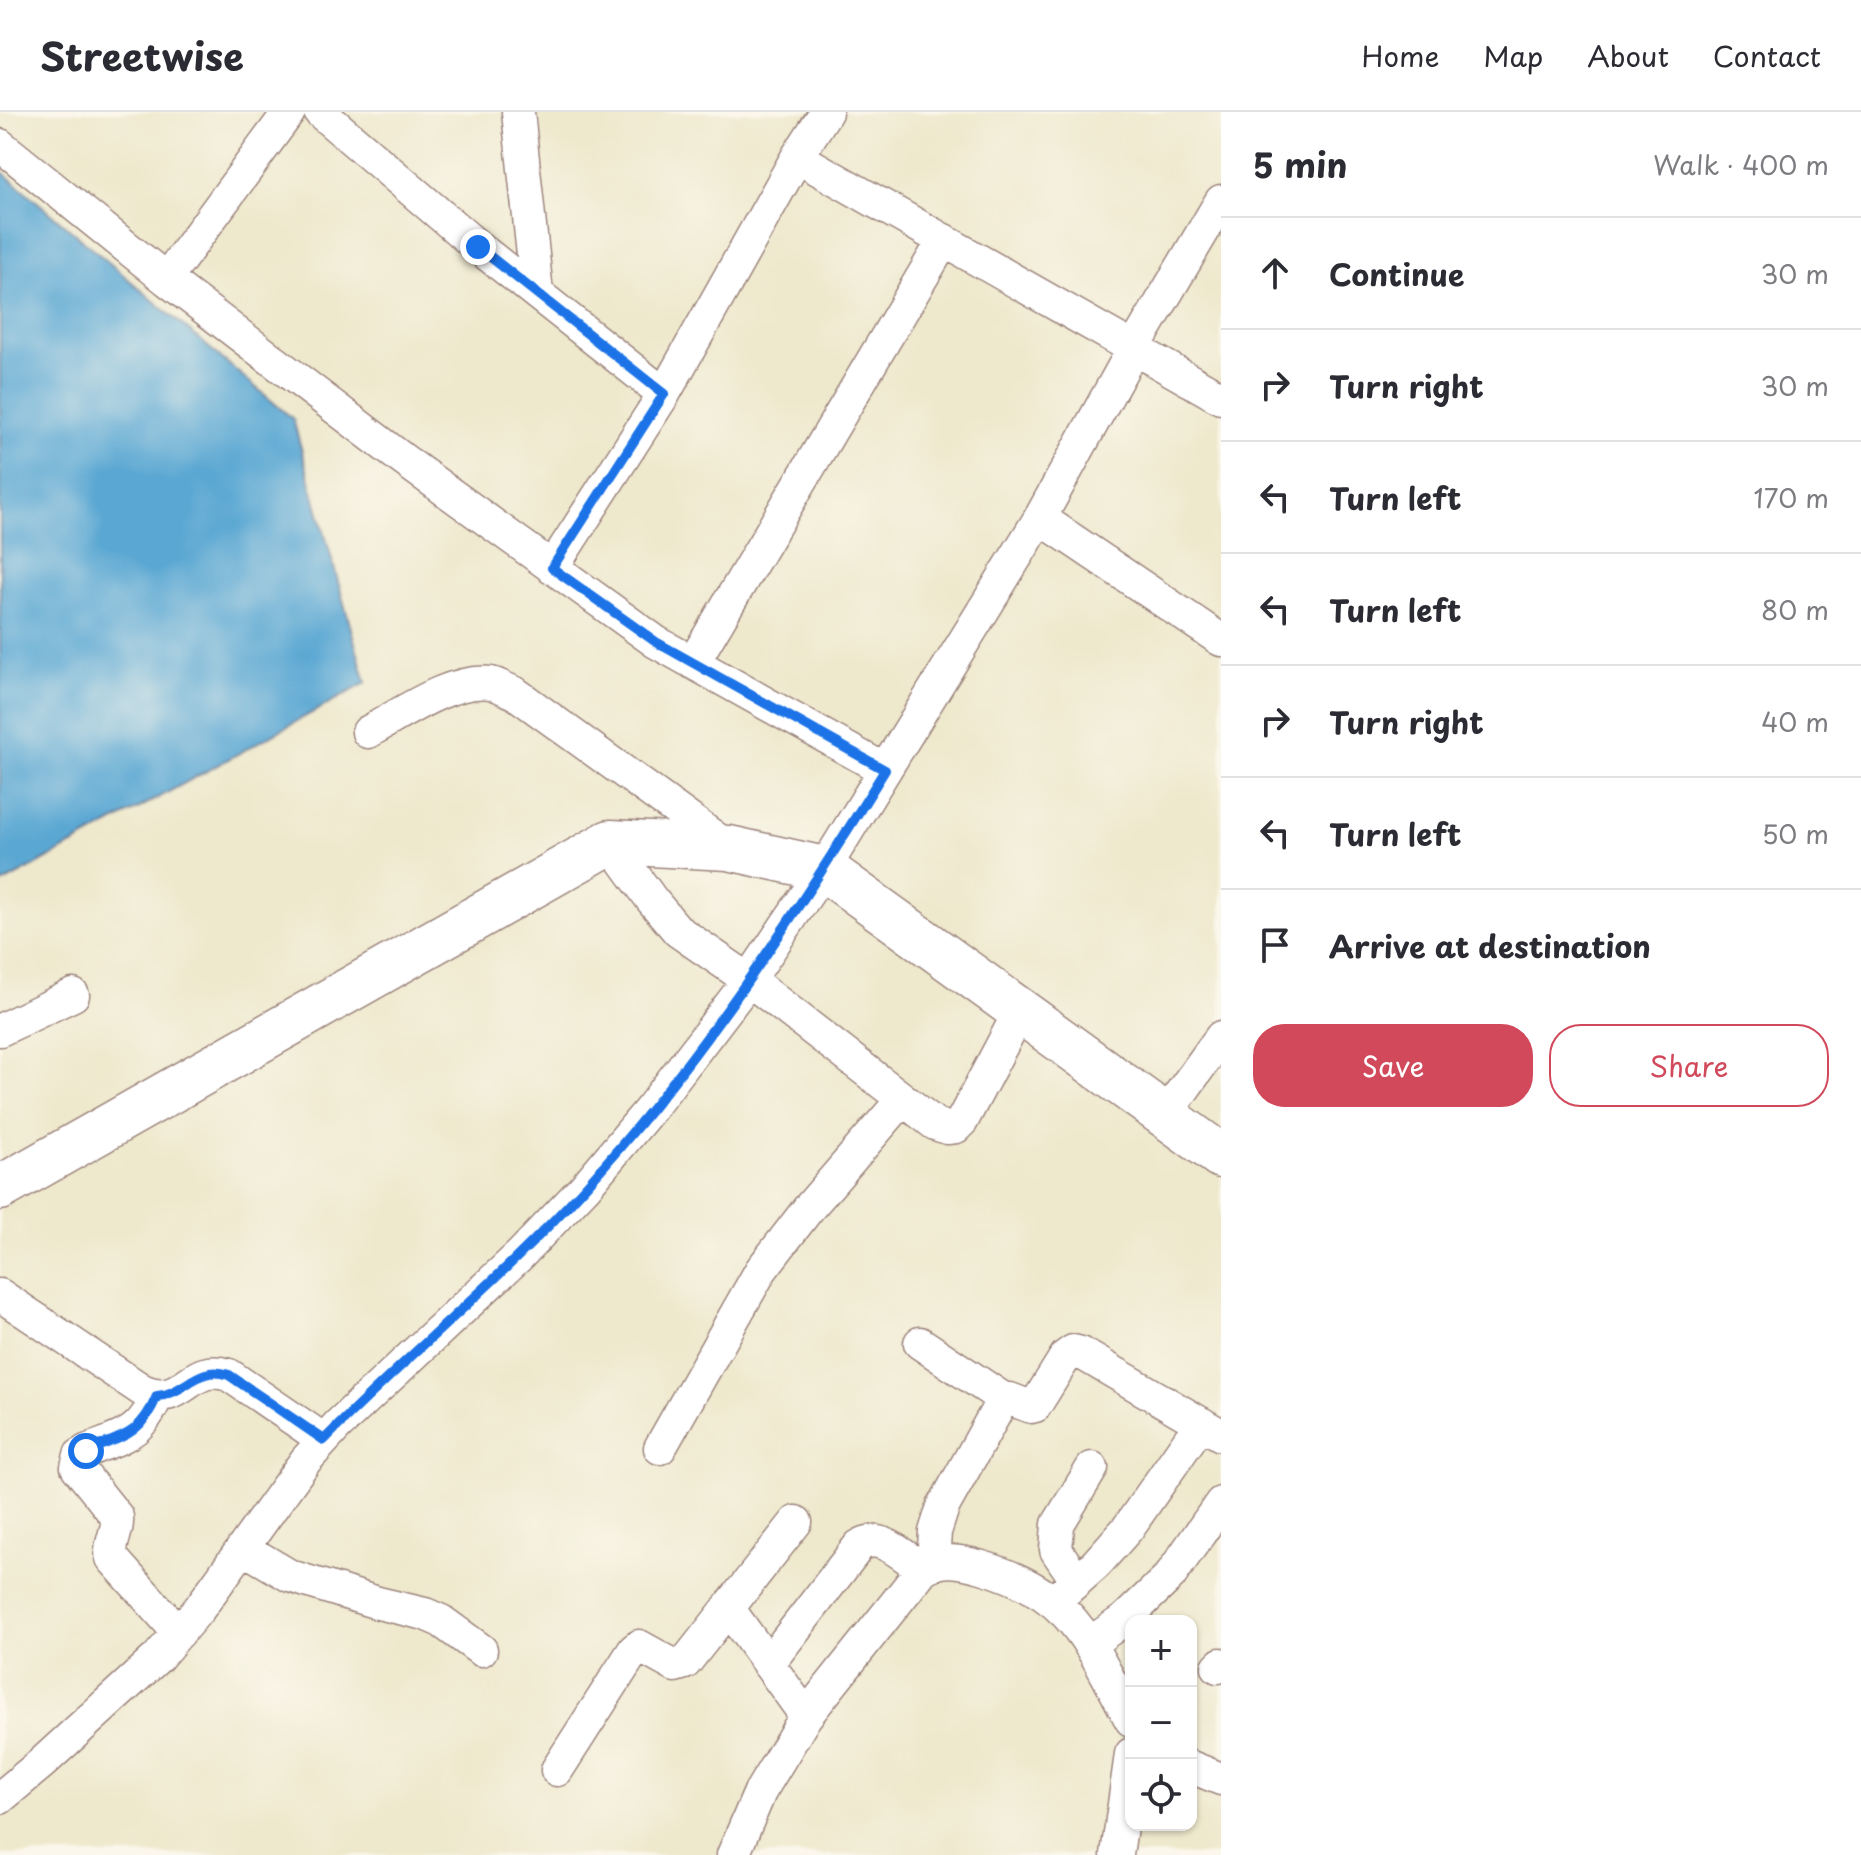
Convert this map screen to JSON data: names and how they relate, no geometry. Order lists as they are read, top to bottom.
{
  "page": {
    "header": "Streetwise",
    "nav": [
      "Home",
      "Map",
      "About",
      "Contact"
    ],
    "heading": ["5 min", "Walk · 400 m"],
    "list": [
      ["Continue", "30 m"],
      ["Turn right", "30 m"],
      ["Turn left", "170 m"],
      ["Turn left", "80 m"],
      ["Turn right", "40 m"],
      ["Turn left", "50 m"],
      "Arrive at destination"
    ],
    "buttons": ["Save", "Share"],
    "map_buttons": ["+", "−"]
  }
}
